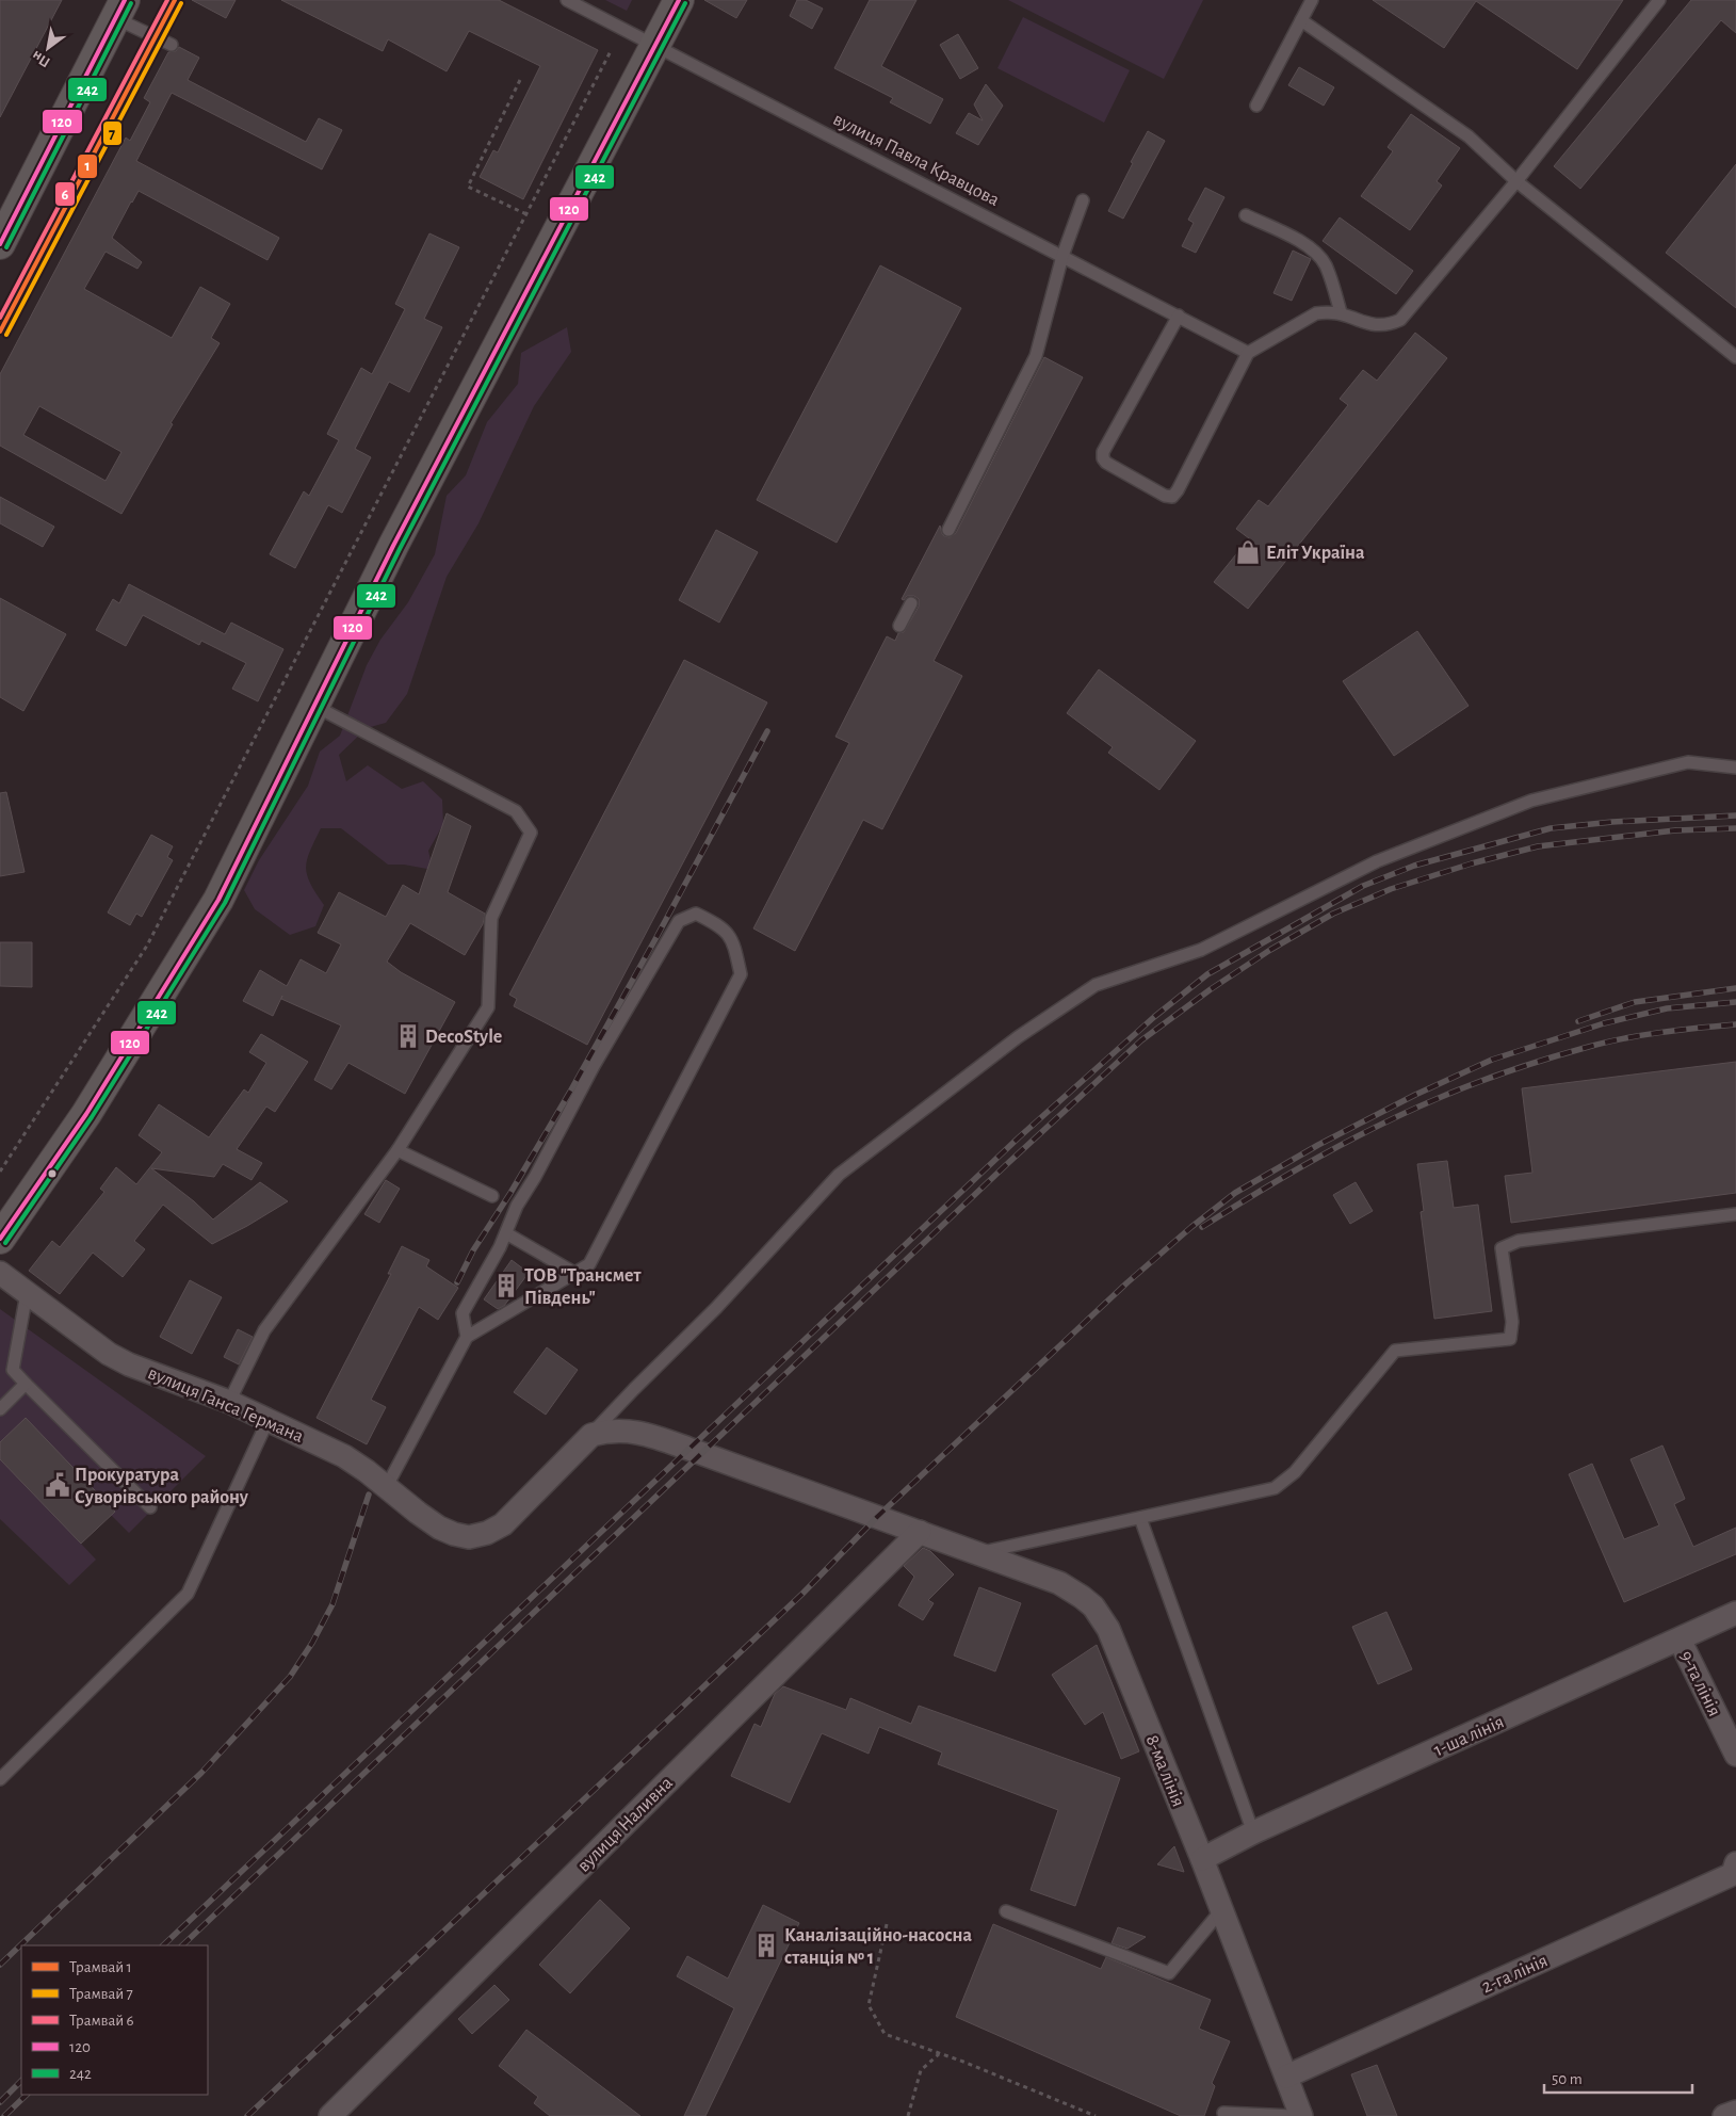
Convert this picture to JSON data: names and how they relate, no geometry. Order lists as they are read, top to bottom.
{
  "streets": {
    "street": [
      "вулиця Ганса Германа",
      "9-та лінія",
      "1-ша лінія",
      "8-ма лінія",
      "вулиця Наливна",
      "2-га лінія"
    ],
    "lane": ["вулиця Павла Кравцова"]
  },
  "crossings": [
    ["вулиця Ганса Германа", "8-ма лінія"],
    ["9-та лінія", "1-ша лінія"],
    ["1-ша лінія", "8-ма лінія"],
    ["8-ма лінія", "вулиця Наливна"],
    ["8-ма лінія", "2-га лінія"]
  ],
  "places": {
    "shop": ["Еліт Україна"],
    "building": ["DecoStyle", "ТОВ \"Трансмет Південь\"", "Каналізаційно-насосна станція № 1"],
    "public building": ["Прокуратура Суворівського району"]
  },
  "lines": [
    "tram line 1",
    "tram line 6",
    "transit line 120",
    "tram line 7",
    "transit line 242"
  ],
  "legend": [
    "Трамвай 1",
    "Трамвай 7",
    "Трамвай 6",
    "120",
    "242"
  ],
  "scale_bar": "50 m",
  "north": "bottom left"
}
